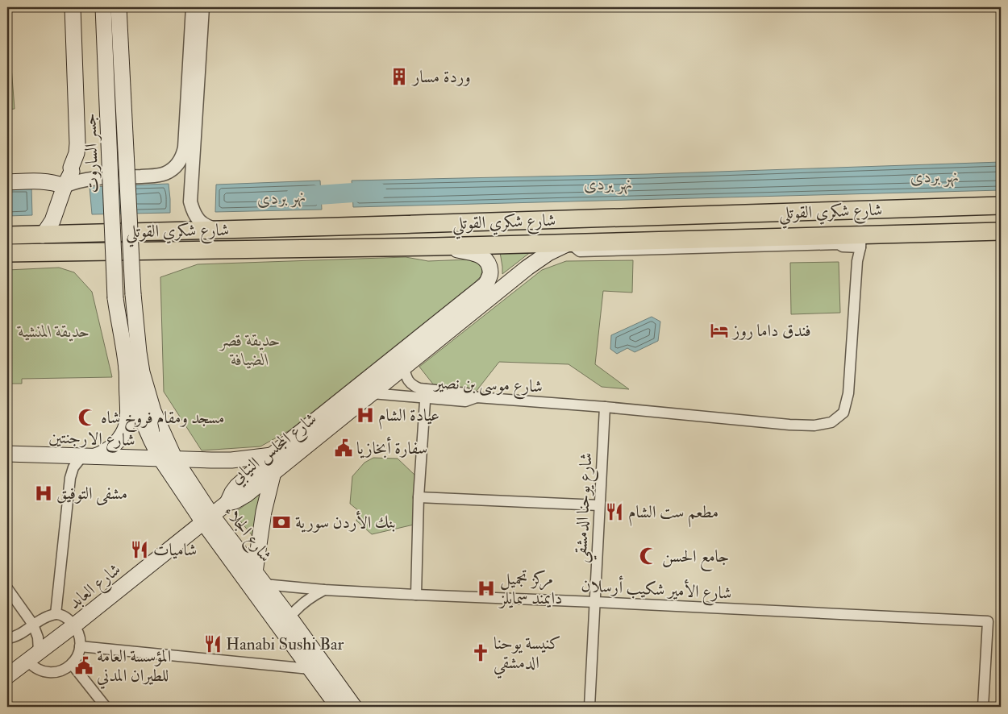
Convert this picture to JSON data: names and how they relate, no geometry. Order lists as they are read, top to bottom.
{
  "streets": {
    "highway": ["شارع شكري القوتلي"],
    "main road": [
      "جسر الساروت",
      "شارع الارجنتين",
      "شارع المجلس النيابي",
      "شارع الجلاء",
      "شارع العابد"
    ],
    "street": ["شارع موسى بن نصير", "شارع يوحنا الدمشقي", "شارع الأمير شكيب أرسلان"]
  },
  "crossings": [
    ["جسر الساروت", "شارع الجلاء"],
    ["شارع شكري القوتلي", "شارع موسى بن نصير"],
    ["شارع شكري القوتلي", "شارع المجلس النيابي"],
    ["شارع موسى بن نصير", "شارع المجلس النيابي"],
    ["شارع موسى بن نصير", "شارع يوحنا الدمشقي"],
    ["شارع الارجنتين", "شارع المجلس النيابي"],
    ["شارع الارجنتين", "شارع الجلاء"],
    ["شارع المجلس النيابي", "شارع العابد"],
    ["شارع يوحنا الدمشقي", "شارع الأمير شكيب أرسلان"],
    ["شارع الجلاء", "شارع العابد"],
    ["شارع الجلاء", "شارع الأمير شكيب أرسلان"]
  ],
  "water": ["نهر بردى"],
  "parks": ["حديقة المنشية", "حديقة قصر الضيافة"],
  "places": {
    "building": ["وردة مسار"],
    "hotel": ["فندق داما روز"],
    "hospital": ["عيادة الشام", "مشفى التوفيق", "مركز تجميل دايمند سمايلز"],
    "mosque": ["مسجد ومقام فروخ شاه", "جامع الحسن"],
    "public building": ["سفارة أبخازيا", "المؤسسة العامة للطيران المدني"],
    "restaurant": ["مطعم ست الشام", "شاميات", "Hanabi Sushi Bar"],
    "bank": ["بنك الأردن سورية"],
    "church": ["كنيسة يوحنا الدمشقي"]
  }
}
